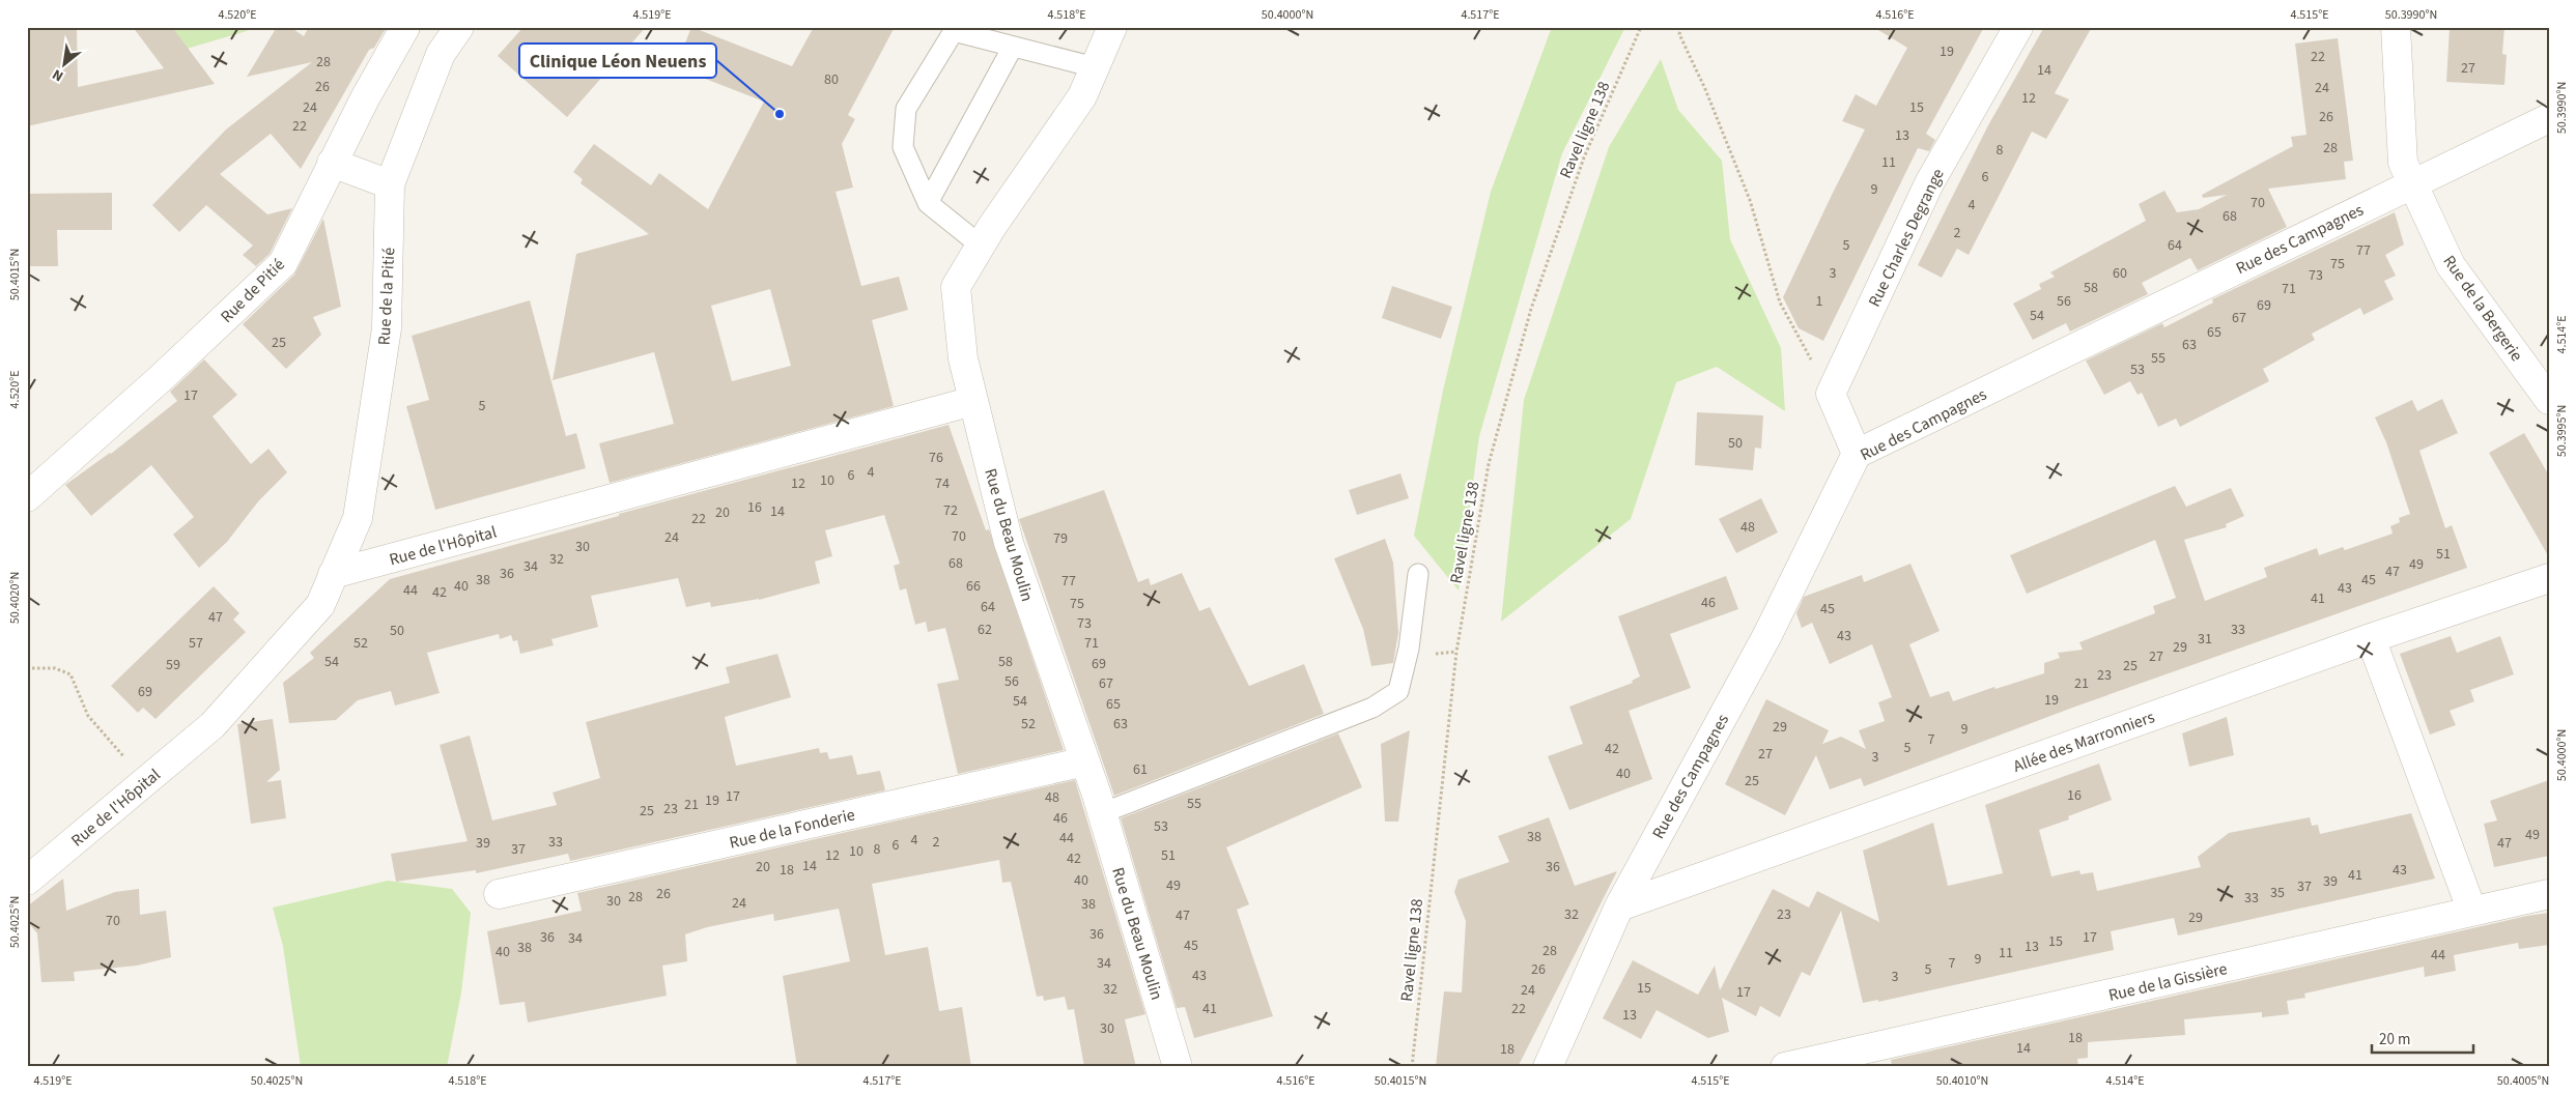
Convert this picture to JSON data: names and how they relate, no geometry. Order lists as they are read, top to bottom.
{
  "streets": {
    "street": [
      "Rue Charles Degrange",
      "Rue des Campagnes",
      "Rue de Pitié",
      "Rue de la Pitié",
      "Rue de la Bergerie",
      "Rue du Beau Moulin",
      "Rue de l'Hôpital",
      "Allée des Marronniers",
      "Rue de la Fonderie",
      "Rue de la Gissière"
    ],
    "path": ["Ravel ligne 138"]
  },
  "crossings": [
    ["Rue des Campagnes", "Rue de la Bergerie"],
    ["Rue des Campagnes", "Allée des Marronniers"],
    ["Rue de la Pitié", "Rue de l'Hôpital"],
    ["Rue du Beau Moulin", "Rue de l'Hôpital"],
    ["Rue du Beau Moulin", "Rue de la Fonderie"]
  ],
  "places": ["Clinique Léon Neuens"],
  "house_numbers": [
    "19",
    "22",
    "28",
    "27",
    "14",
    "80",
    "26",
    "24",
    "12",
    "24",
    "15",
    "26",
    "22",
    "13",
    "28",
    "8",
    "11",
    "6",
    "9",
    "70",
    "4",
    "68",
    "2",
    "5",
    "64",
    "77",
    "75",
    "3",
    "60",
    "73",
    "58",
    "71",
    "1",
    "56",
    "69",
    "54",
    "67",
    "65",
    "25",
    "63",
    "55",
    "53",
    "17",
    "5",
    "50",
    "76",
    "4",
    "6",
    "10",
    "12",
    "74",
    "16",
    "72",
    "14",
    "20",
    "22",
    "48",
    "70",
    "24",
    "79",
    "30",
    "51",
    "32",
    "68",
    "49",
    "34",
    "47",
    "36",
    "38",
    "45",
    "77",
    "40",
    "66",
    "43",
    "44",
    "42",
    "41",
    "46",
    "75",
    "64",
    "45",
    "47",
    "73",
    "62",
    "33",
    "50",
    "43",
    "31",
    "57",
    "52",
    "71",
    "29",
    "27",
    "54",
    "58",
    "69",
    "59",
    "25",
    "23",
    "56",
    "67",
    "21",
    "69",
    "19",
    "54",
    "65",
    "52",
    "63",
    "29",
    "9",
    "7",
    "5",
    "42",
    "27",
    "3",
    "61",
    "40",
    "25",
    "16",
    "17",
    "48",
    "19",
    "55",
    "21",
    "23",
    "25",
    "46",
    "53",
    "49",
    "38",
    "44",
    "4",
    "33",
    "2",
    "39",
    "47",
    "6",
    "37",
    "8",
    "10",
    "12",
    "51",
    "42",
    "14",
    "20",
    "36",
    "18",
    "43",
    "41",
    "40",
    "39",
    "49",
    "37",
    "35",
    "26",
    "28",
    "33",
    "30",
    "24",
    "38",
    "32",
    "23",
    "47",
    "29",
    "70",
    "36",
    "36",
    "17",
    "34",
    "15",
    "45",
    "13",
    "38",
    "28",
    "40",
    "11",
    "44",
    "9",
    "34",
    "7",
    "26",
    "5",
    "43",
    "3",
    "15",
    "32",
    "24",
    "17",
    "41",
    "22",
    "13",
    "30",
    "18",
    "14",
    "18"
  ],
  "scale_bar": "20 m",
  "north": "bottom left",
  "coordinates": [
    "4.520°E",
    "4.519°E",
    "4.518°E",
    "50.4000°N",
    "4.517°E",
    "4.516°E",
    "4.515°E",
    "50.3990°N",
    "50.4015°N",
    "4.514°E",
    "50.3995°N",
    "50.4020°N",
    "50.4025°N",
    "50.4010°N",
    "50.4005°N"
  ]
}
